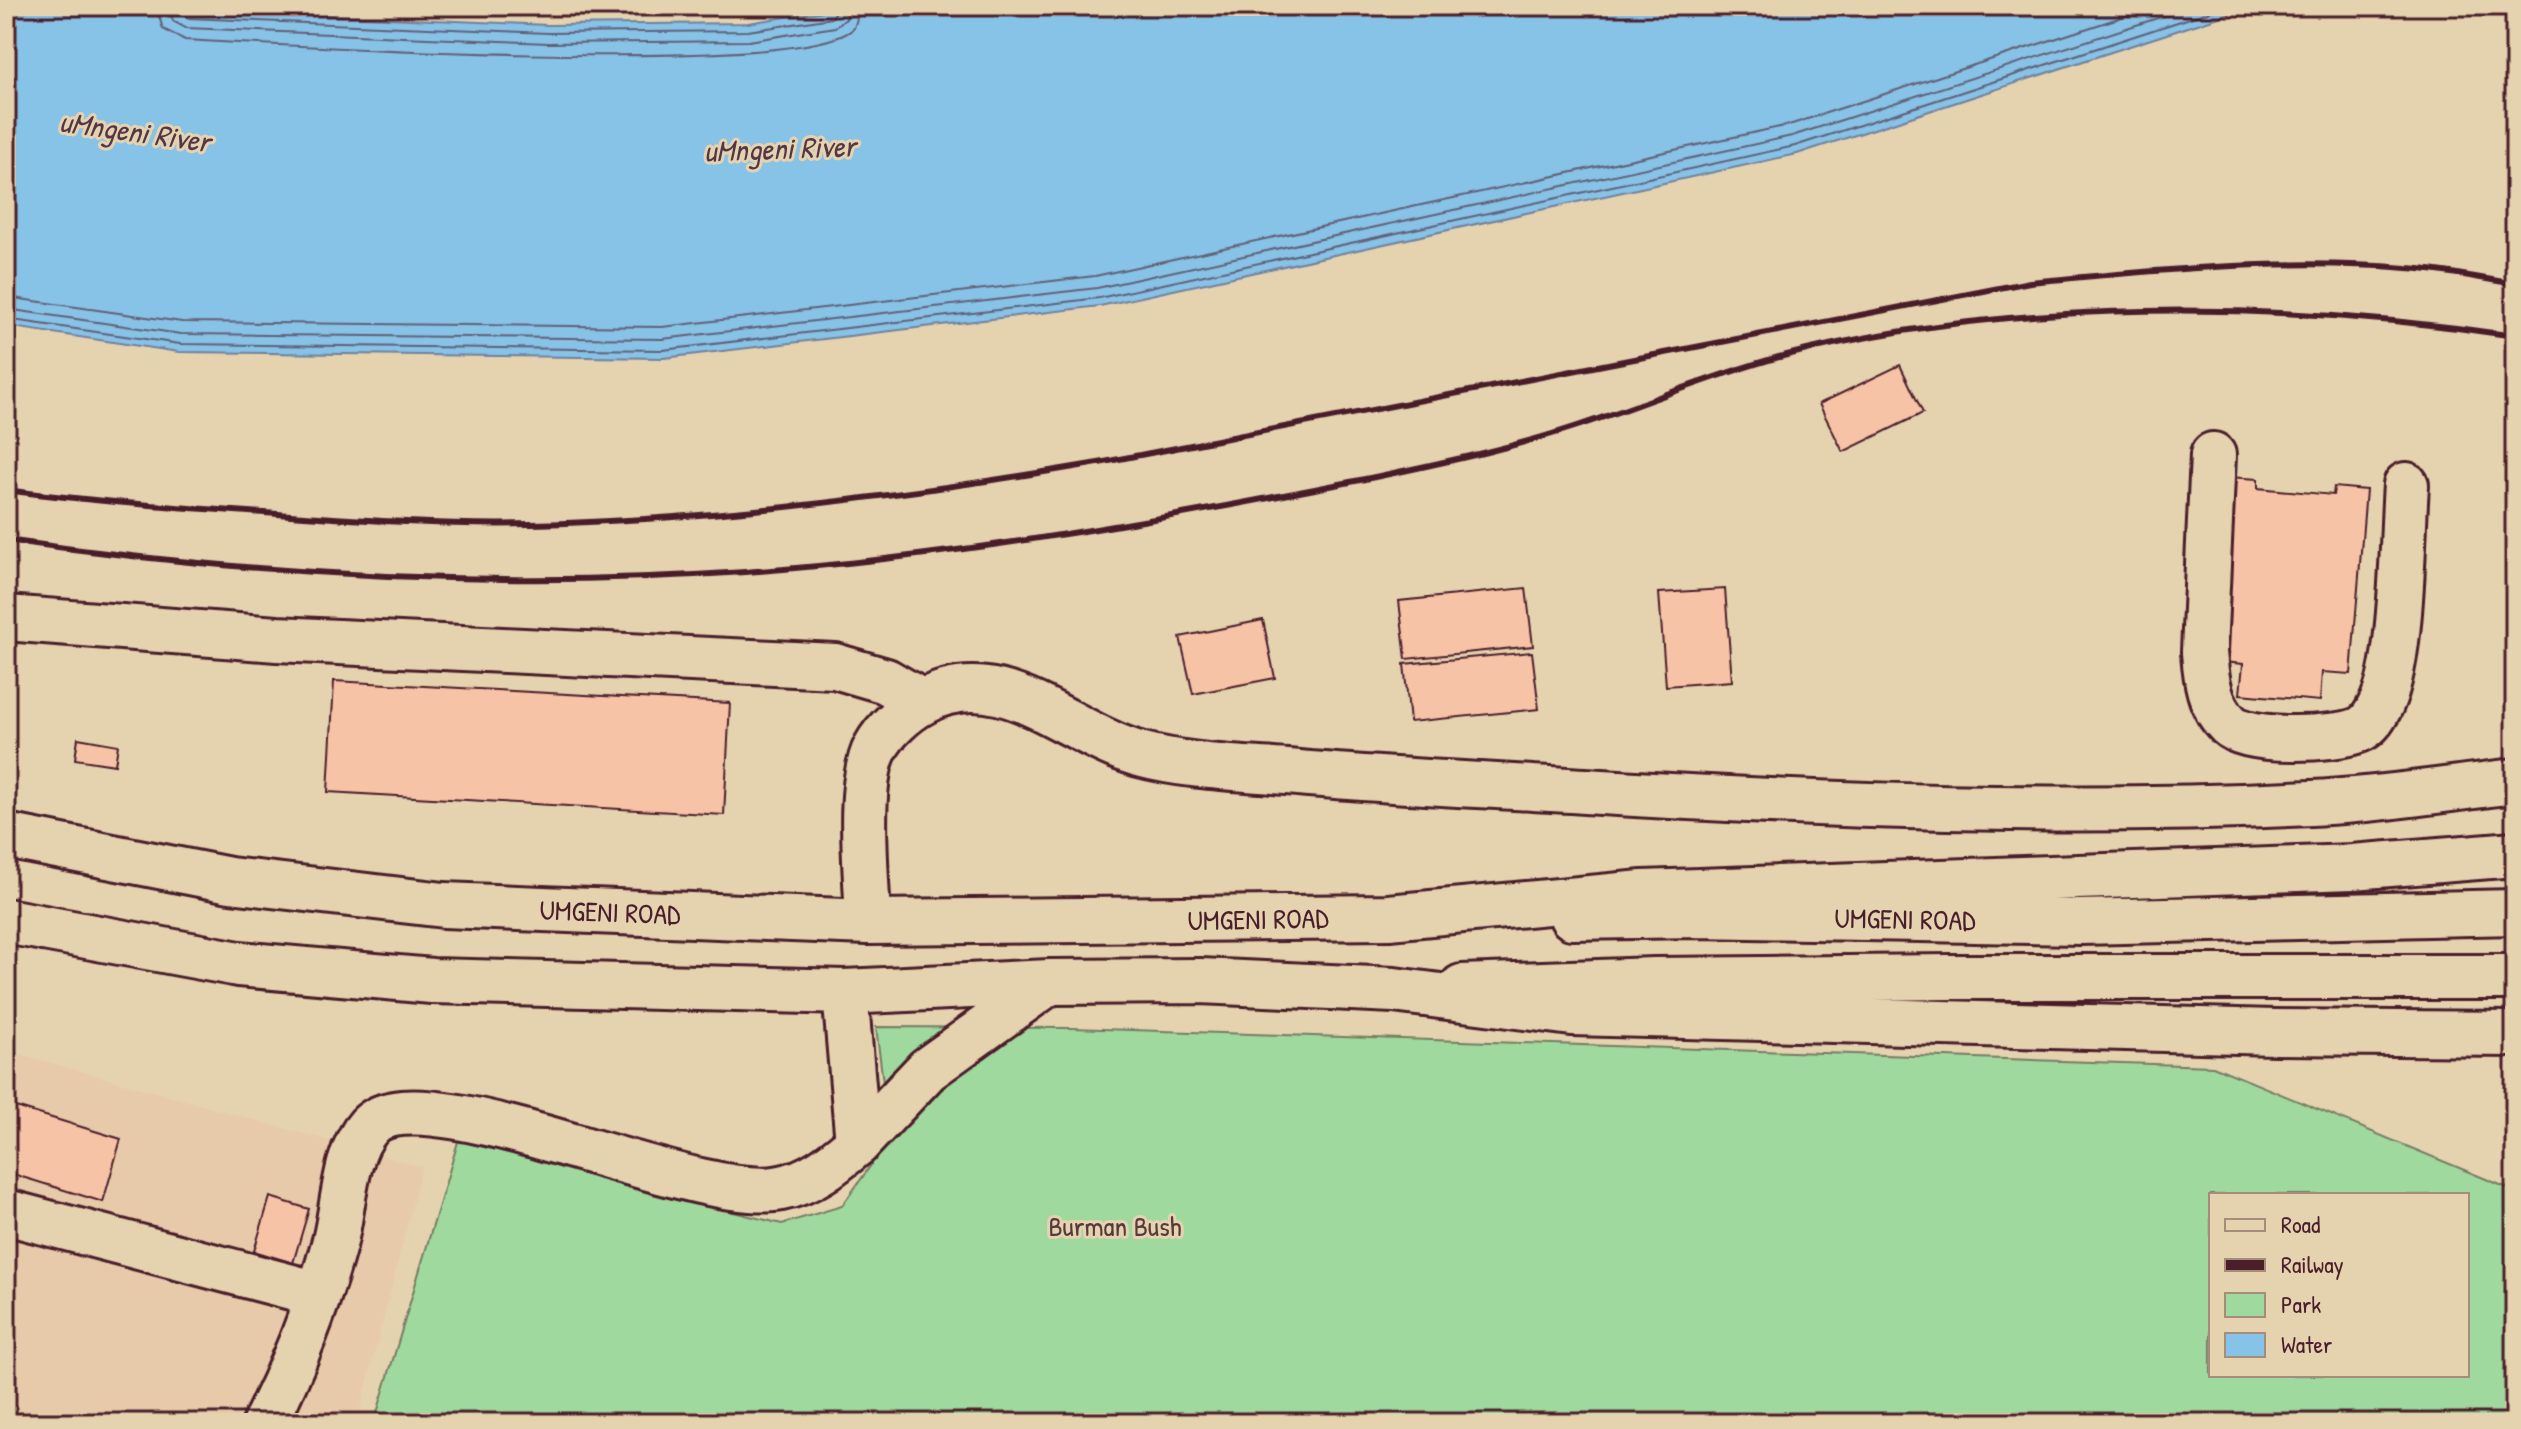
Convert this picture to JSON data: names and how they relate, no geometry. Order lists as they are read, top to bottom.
{
  "streets": {
    "main road": ["UMGENI ROAD"]
  },
  "water": ["uMngeni River"],
  "parks": ["Burman Bush"],
  "legend": [
    "Road",
    "Railway",
    "Park",
    "Water"
  ]
}
